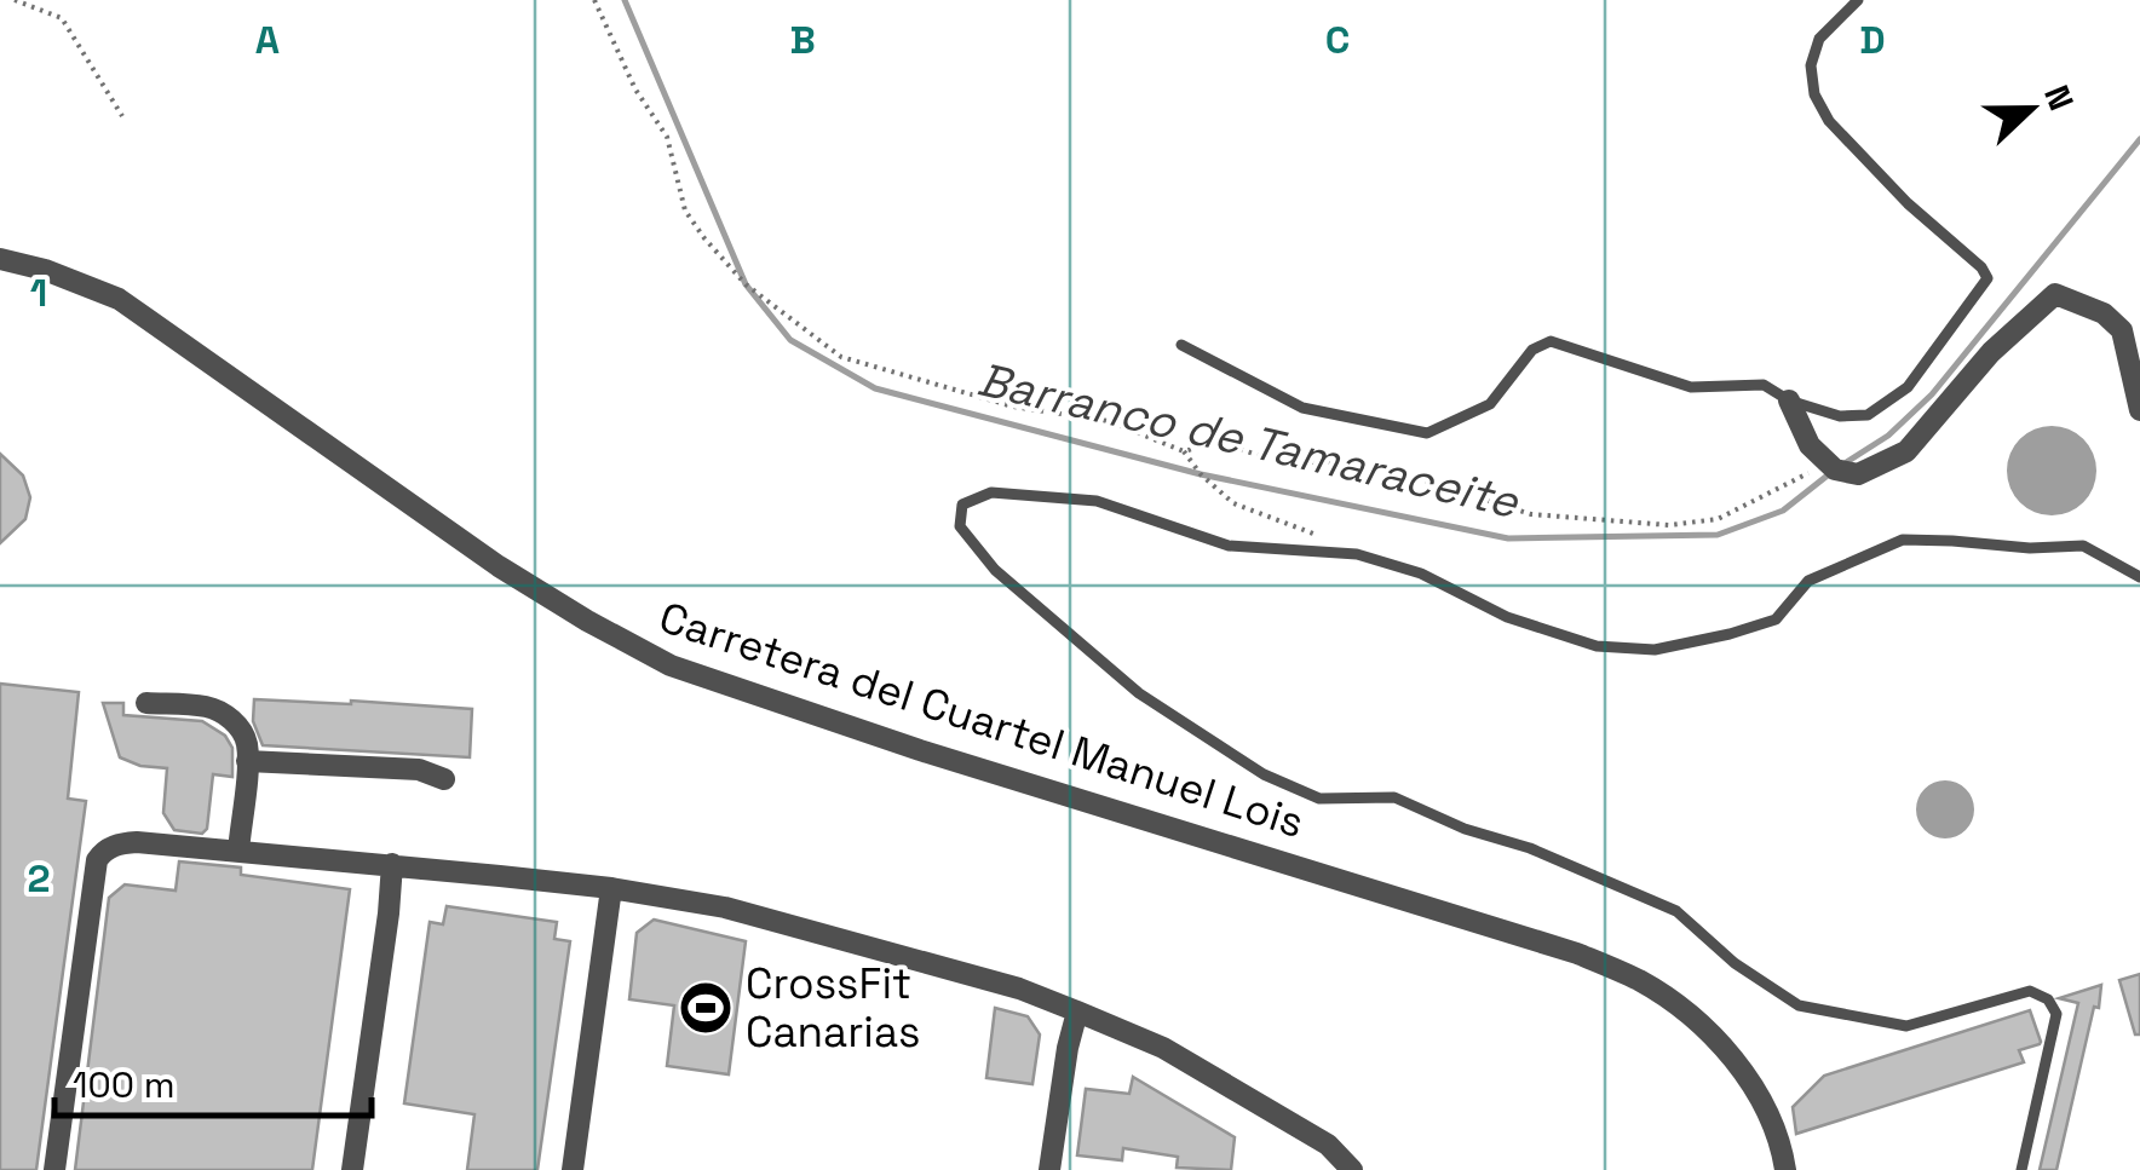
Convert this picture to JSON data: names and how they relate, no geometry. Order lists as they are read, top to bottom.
{
  "streets": {
    "street": ["Carretera del Cuartel Manuel Lois"]
  },
  "water": ["Barranco de Tamaraceite"],
  "places": {
    "sports": ["CrossFit Canarias"]
  },
  "scale_bar": "100 m",
  "north": "right",
  "grid": {
    "columns": [
      "A",
      "B",
      "C",
      "D"
    ],
    "rows": ["1", "2"]
  }
}
